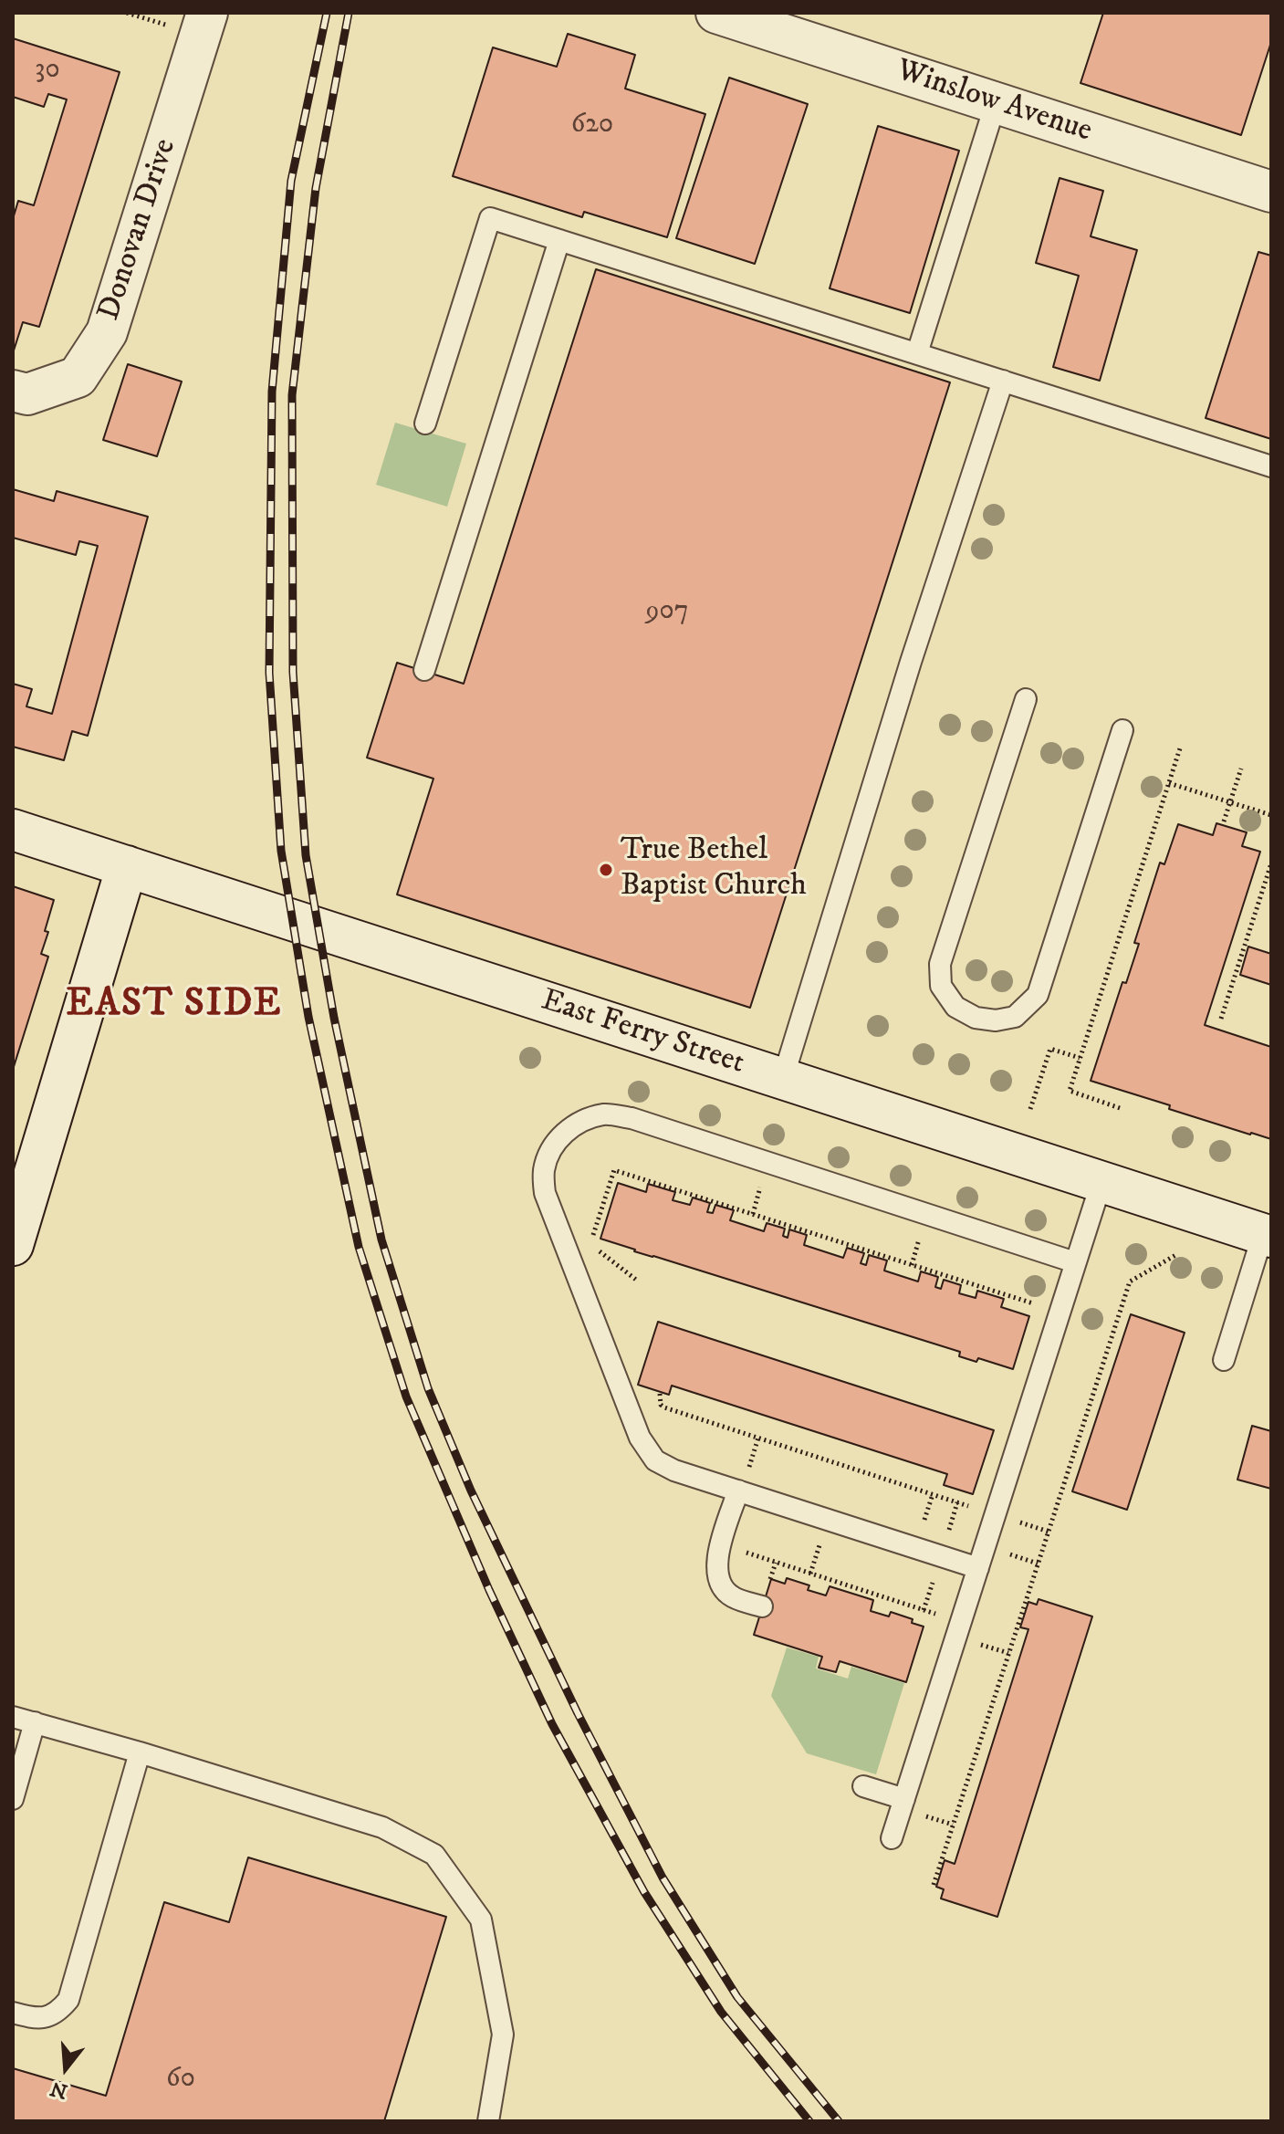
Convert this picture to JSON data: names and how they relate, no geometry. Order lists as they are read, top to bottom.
{
  "streets": {
    "street": ["Winslow Avenue", "Donovan Drive", "East Ferry Street"]
  },
  "districts": ["EAST SIDE"],
  "places": ["True Bethel Baptist Church"],
  "house_numbers": [
    "30",
    "620",
    "907",
    "60"
  ],
  "north": "bottom"
}
